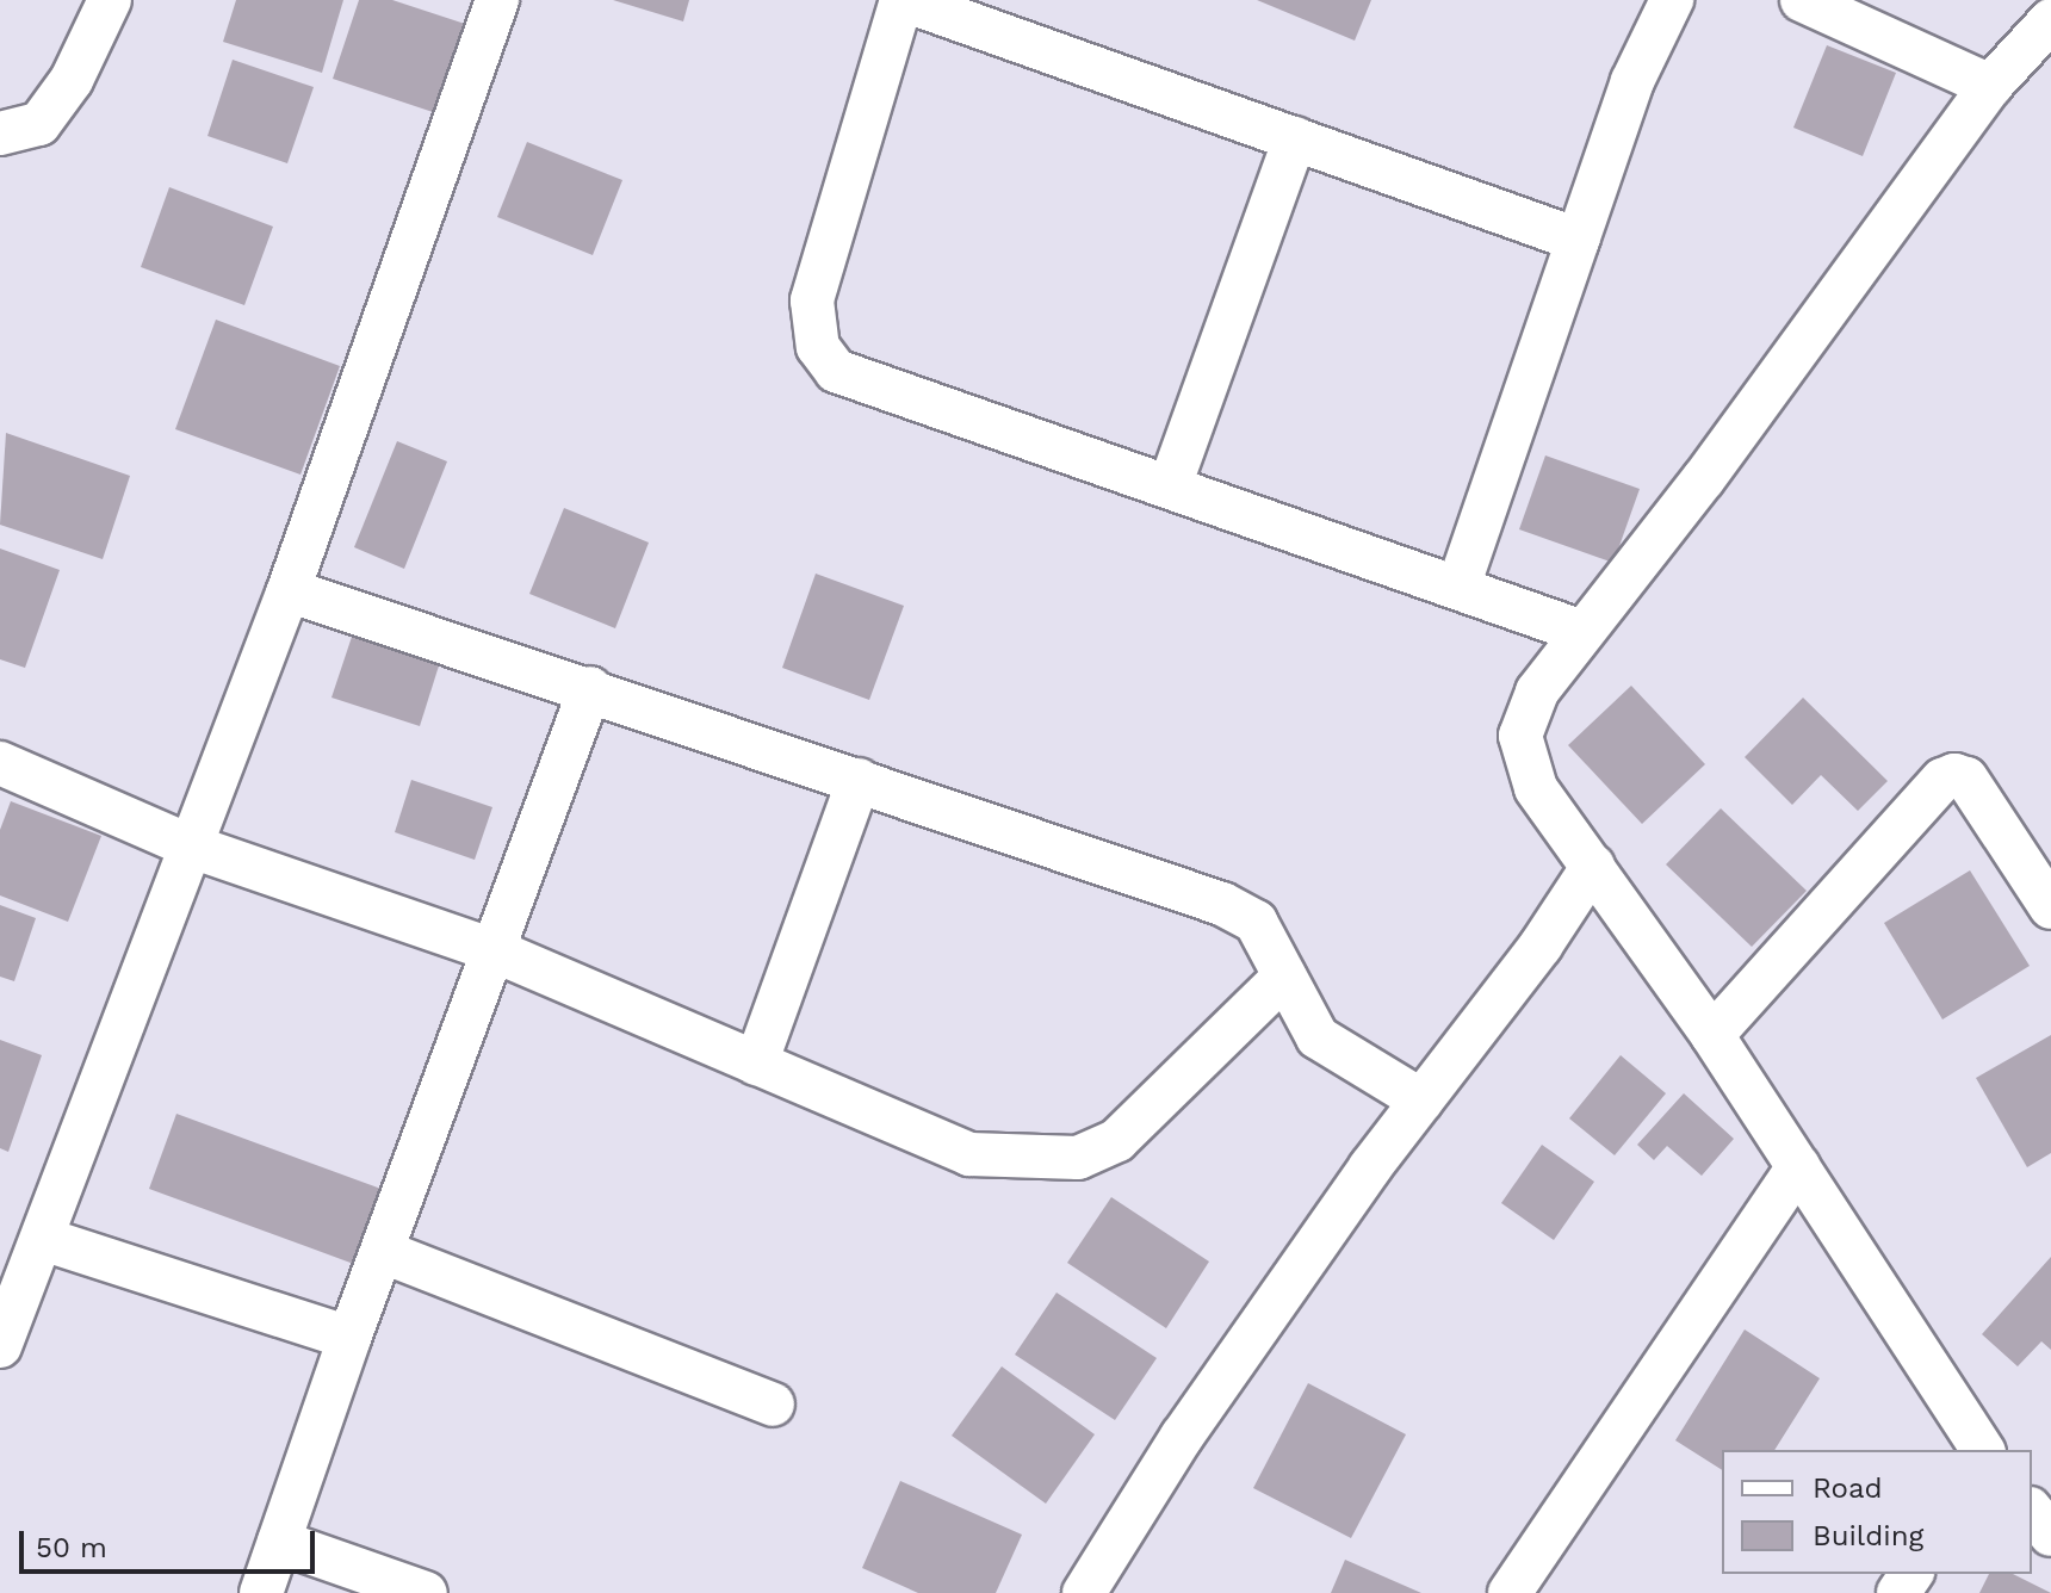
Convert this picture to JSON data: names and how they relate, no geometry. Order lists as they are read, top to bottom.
{
  "legend": ["Road", "Building"],
  "scale_bar": "50 m"
}
